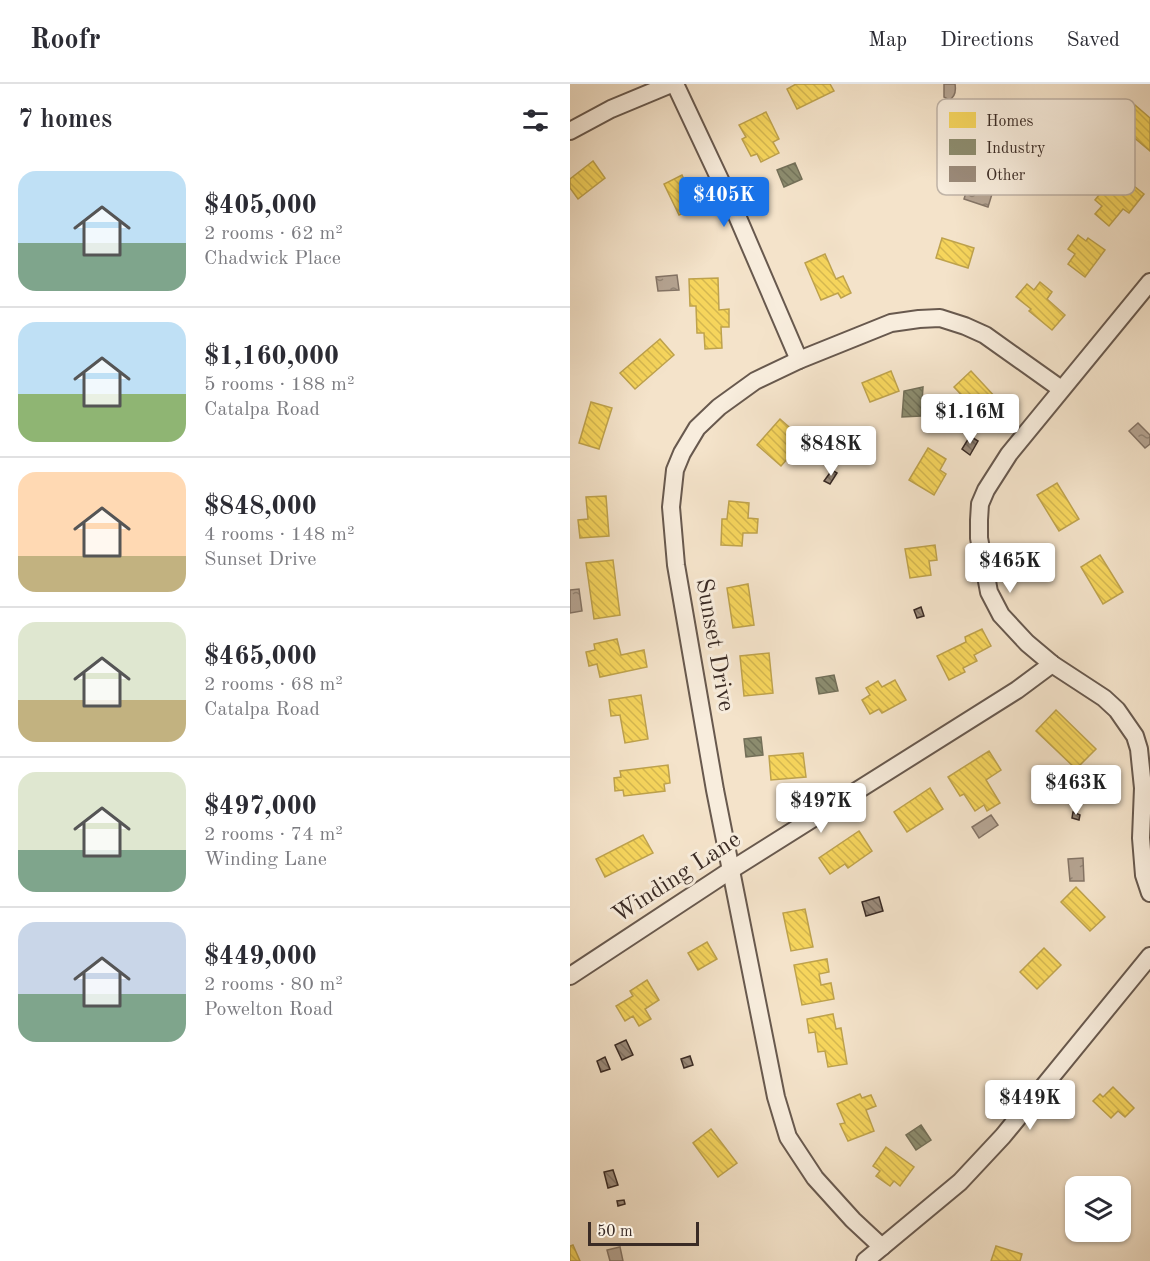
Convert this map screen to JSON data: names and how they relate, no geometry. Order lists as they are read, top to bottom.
{
  "streets": {
    "street": ["Sunset Drive", "Winding Lane"]
  },
  "crossings": [
    ["Sunset Drive", "Winding Lane"]
  ],
  "legend": ["Homes", "Industry", "Other"],
  "scale_bar": "50 m",
  "page": {
    "header": "Roofr",
    "nav": ["Map", "Directions", "Saved"],
    "heading": "7 homes",
    "list": [
      {
        "name": "$405,000",
        "note": "2 rooms · 62 m² · Chadwick Place"
      },
      {
        "name": "$1,160,000",
        "note": "5 rooms · 188 m² · Catalpa Road"
      },
      {
        "name": "$848,000",
        "note": "4 rooms · 148 m² · Sunset Drive"
      },
      {
        "name": "$465,000",
        "note": "2 rooms · 68 m² · Catalpa Road"
      },
      {
        "name": "$497,000",
        "note": "2 rooms · 74 m² · Winding Lane"
      },
      {
        "name": "$449,000",
        "note": "2 rooms · 80 m² · Powelton Road"
      }
    ],
    "price": [
      "$405K",
      "$1.16M",
      "$848K",
      "$465K",
      "$463K",
      "$497K",
      "$449K"
    ],
    "scale": "50 m"
  }
}
